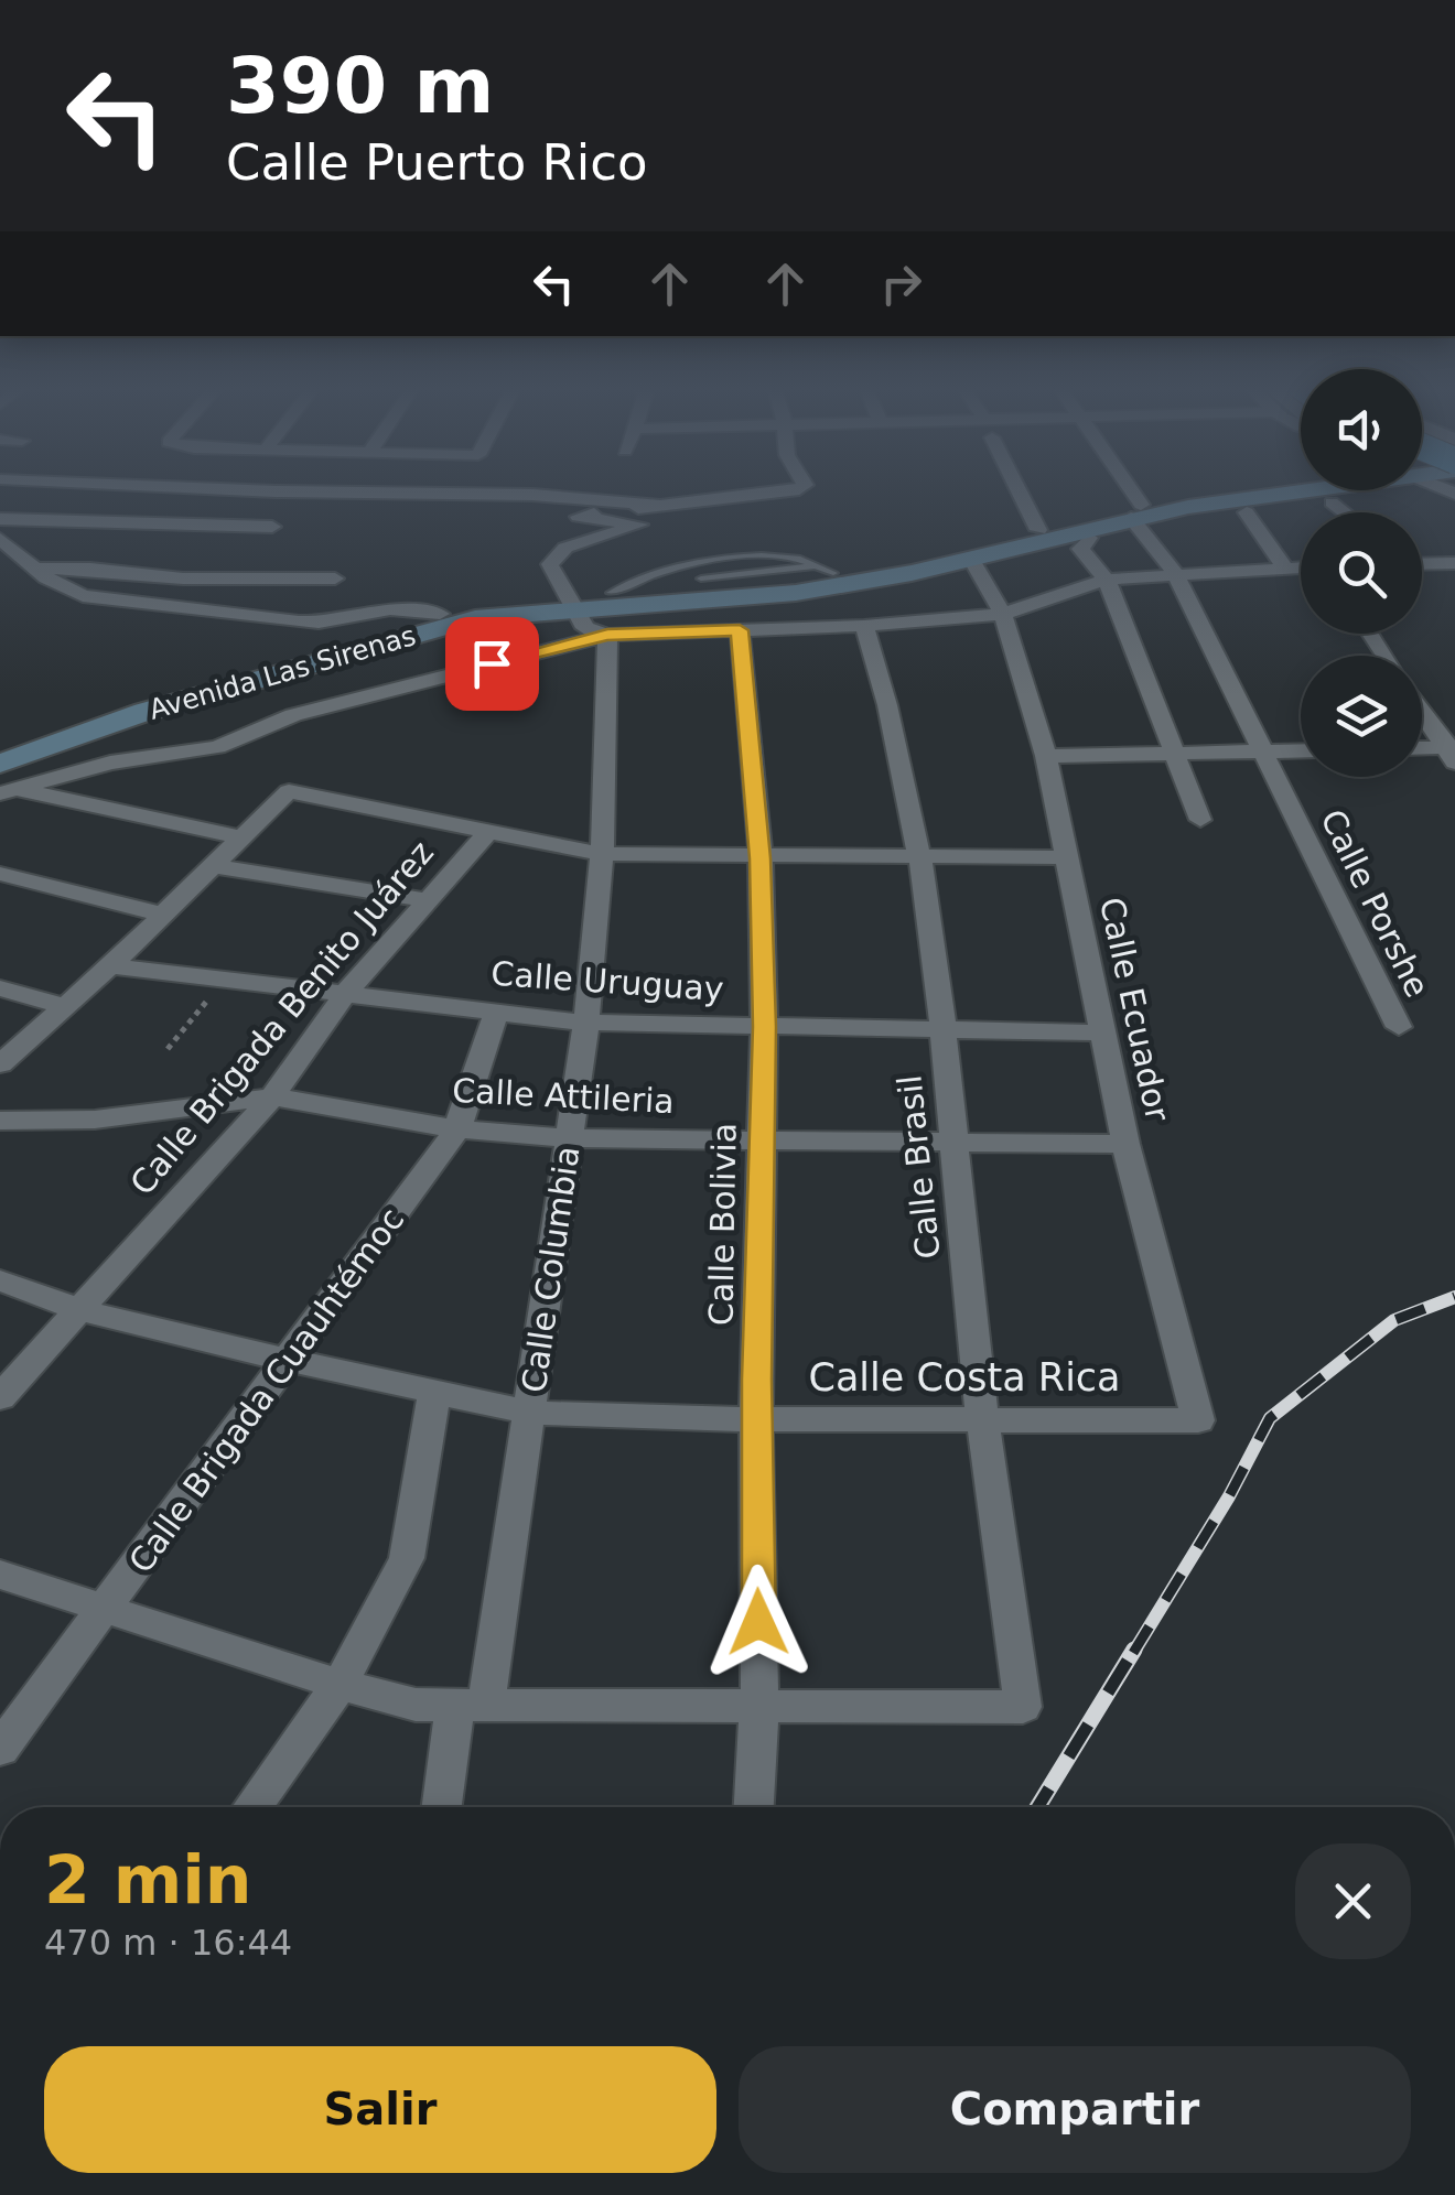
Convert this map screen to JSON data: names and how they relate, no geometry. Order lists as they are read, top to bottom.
{
  "streets": {
    "main road": ["Avenida Las Sirenas"],
    "street": [
      "Calle Porshe",
      "Calle Uruguay",
      "Calle Ecuador",
      "Calle Brigada Benito Juárez",
      "Calle Attileria",
      "Calle Brasil",
      "Calle Bolivia",
      "Calle Columbia",
      "Calle Costa Rica",
      "Calle Brigada Cuauhtémoc"
    ]
  },
  "crossings": [
    ["Calle Uruguay", "Calle Ecuador"],
    ["Calle Uruguay", "Calle Brigada Benito Juárez"],
    ["Calle Uruguay", "Calle Brasil"],
    ["Calle Uruguay", "Calle Bolivia"],
    ["Calle Uruguay", "Calle Columbia"],
    ["Calle Uruguay", "Calle Brigada Cuauhtémoc"],
    ["Calle Ecuador", "Calle Attileria"],
    ["Calle Ecuador", "Calle Costa Rica"],
    ["Calle Brigada Benito Juárez", "Calle Attileria"],
    ["Calle Brigada Benito Juárez", "Calle Costa Rica"],
    ["Calle Attileria", "Calle Brasil"],
    ["Calle Attileria", "Calle Bolivia"],
    ["Calle Attileria", "Calle Columbia"],
    ["Calle Attileria", "Calle Brigada Cuauhtémoc"],
    ["Calle Brasil", "Calle Bolivia"],
    ["Calle Brasil", "Calle Costa Rica"],
    ["Calle Bolivia", "Calle Costa Rica"],
    ["Calle Columbia", "Calle Costa Rica"],
    ["Calle Costa Rica", "Calle Brigada Cuauhtémoc"]
  ],
  "page": {
    "turn": ["390 m", "Calle Puerto Rico"],
    "heading": ["2 min", "470 m · 16:44"],
    "buttons": ["Salir", "Compartir"]
  }
}
